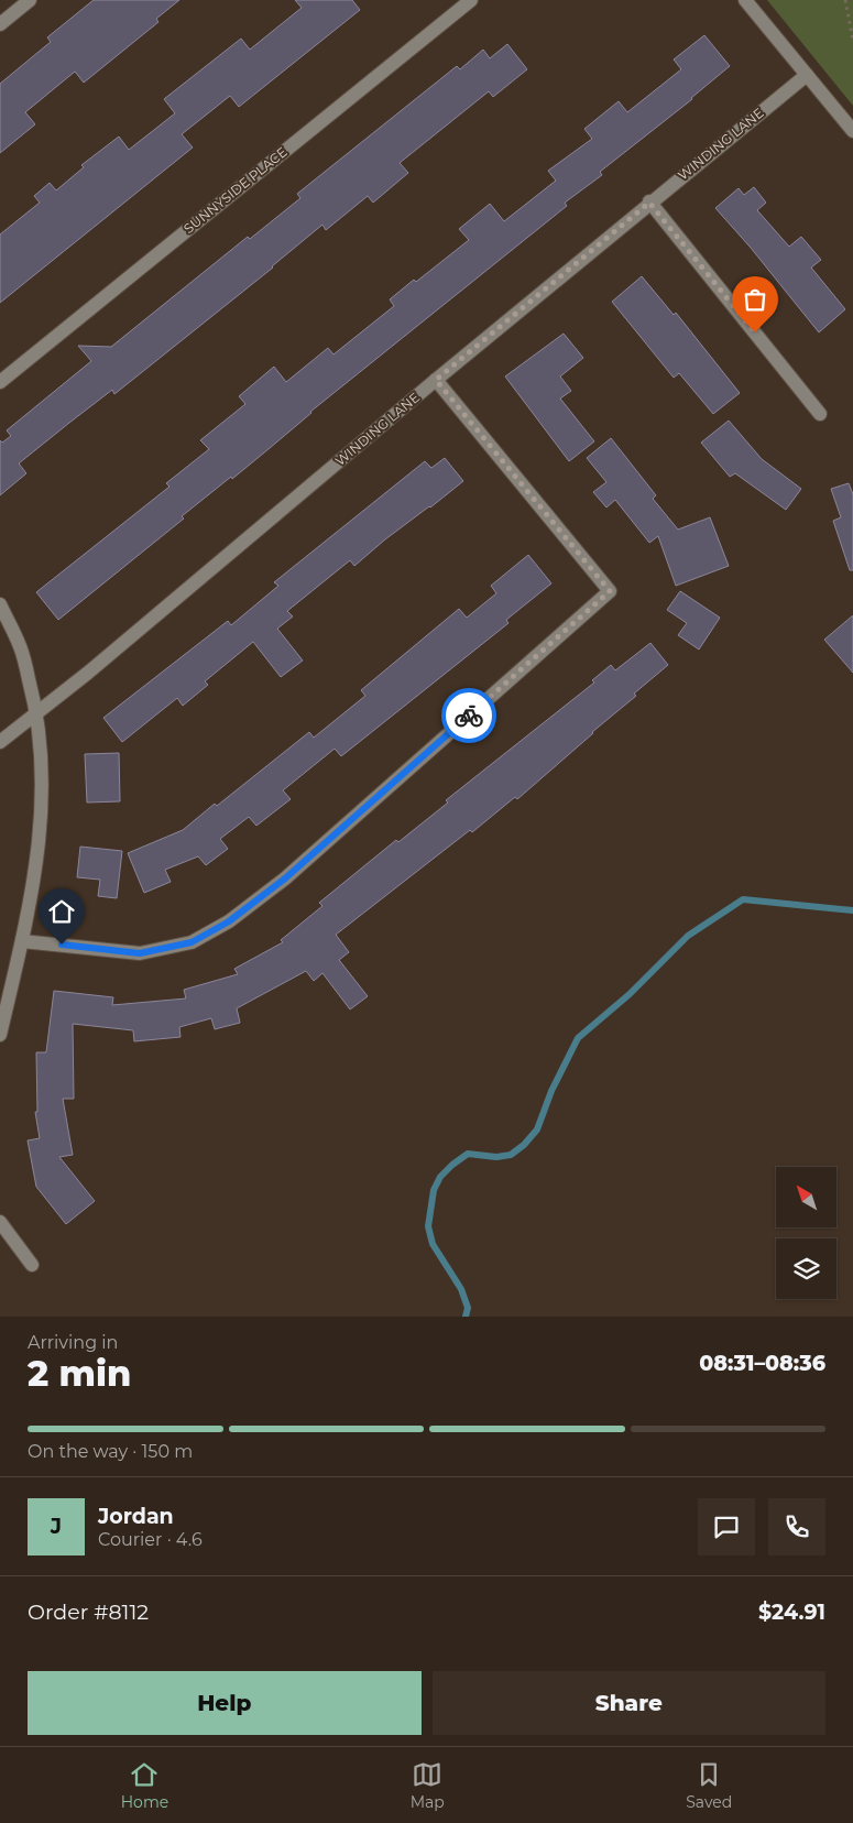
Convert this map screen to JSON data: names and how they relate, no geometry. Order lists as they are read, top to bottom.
{
  "streets": {
    "street": ["WINDING LANE", "SUNNYSIDE PLACE"]
  },
  "north": "top left",
  "page": {
    "heading": ["2 min", "Arriving in", "08:31–08:36"],
    "panel": [
      "Jordan",
      "Courier · 4.6",
      "Order #8112",
      "$24.91"
    ],
    "bar": "On the way · 150 m",
    "round": "J",
    "buttons": ["Help", "Share"],
    "tabs": ["Home", "Map", "Saved"]
  }
}
